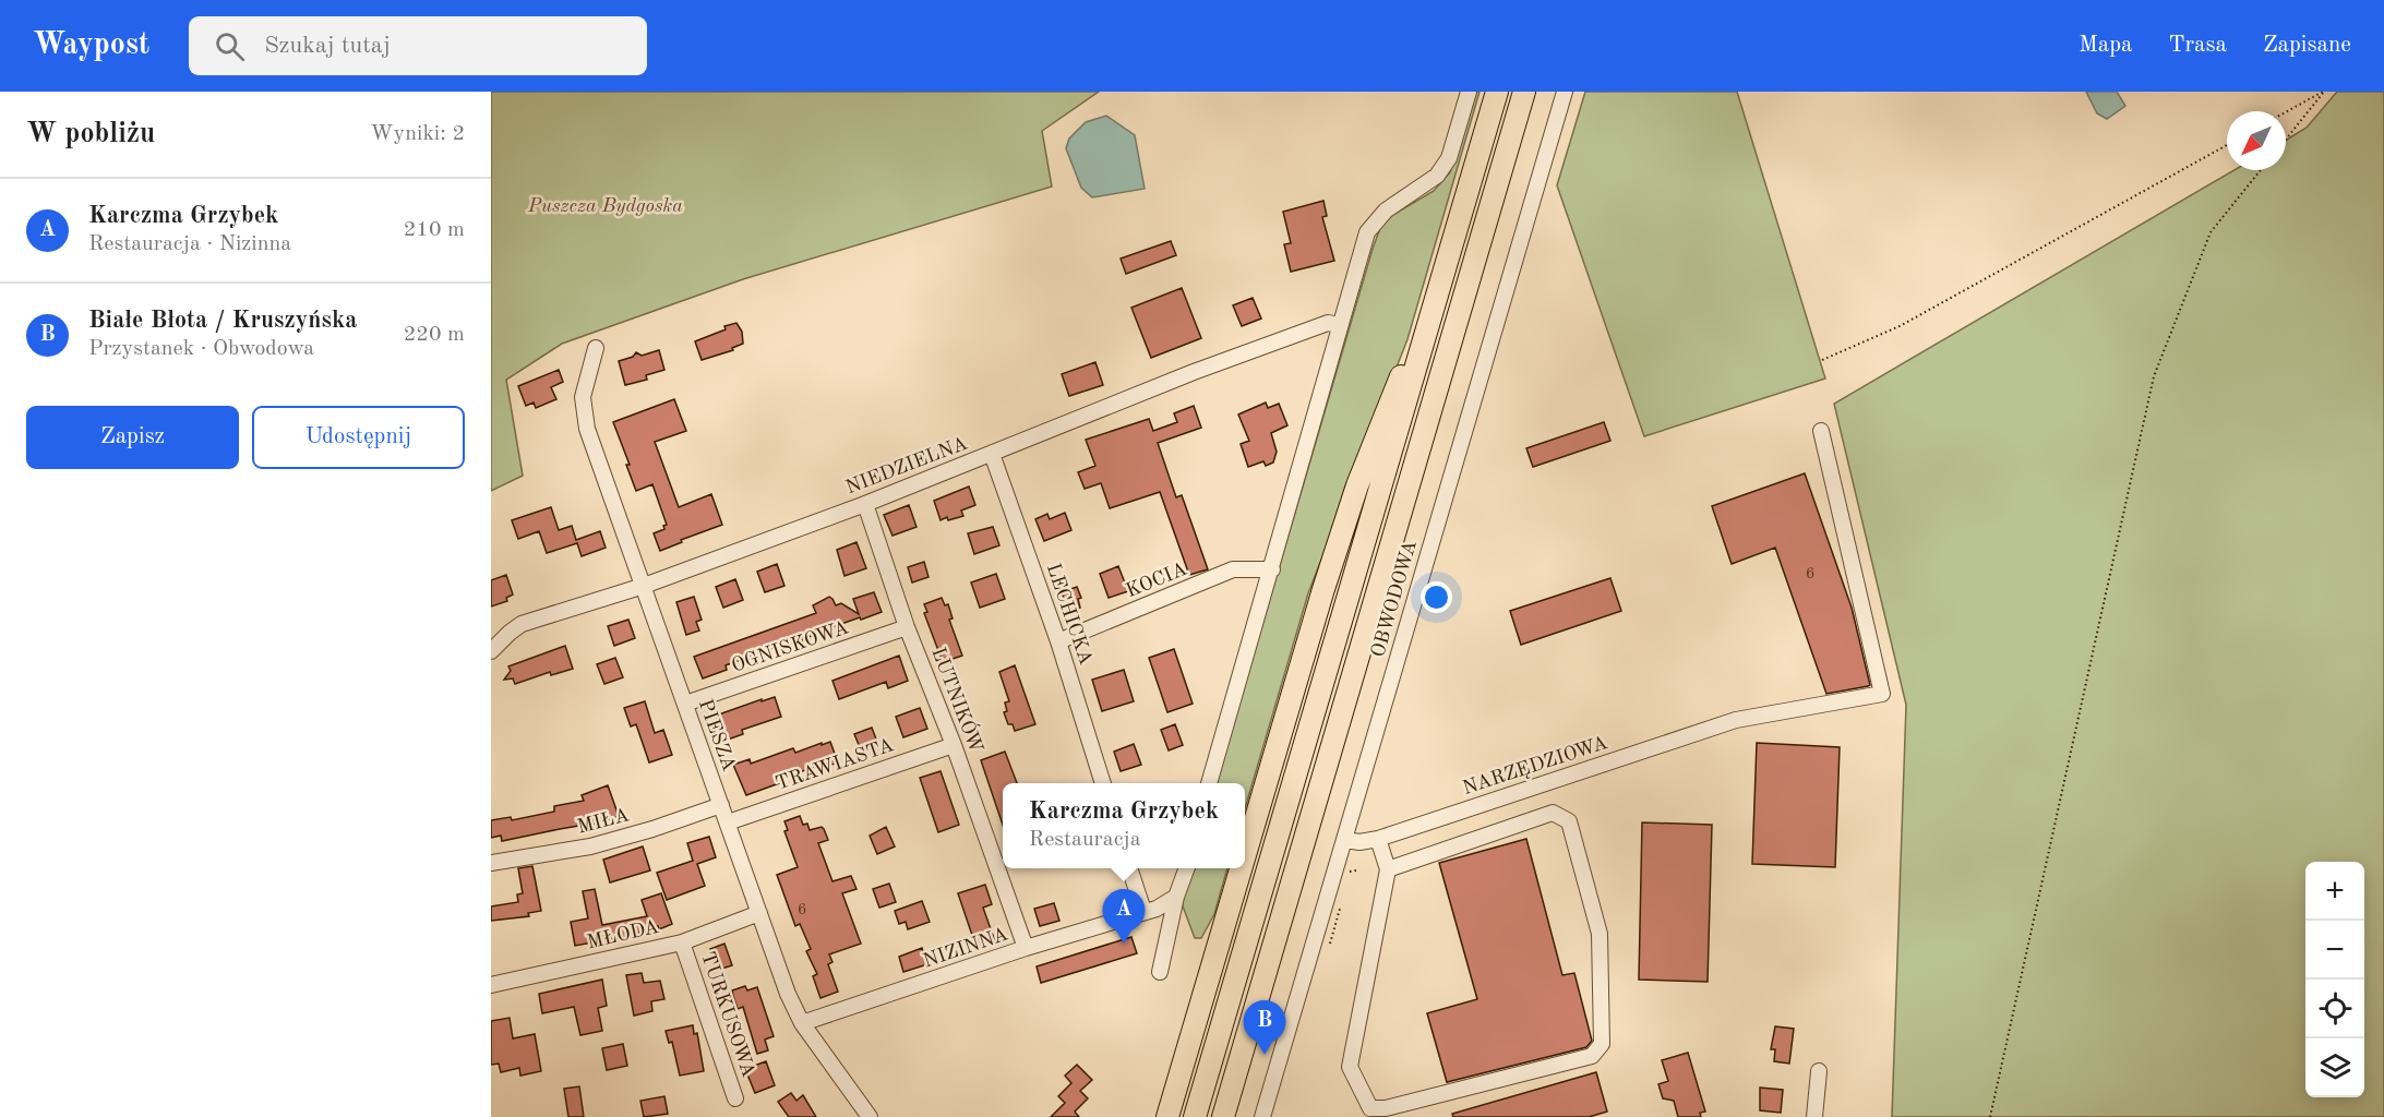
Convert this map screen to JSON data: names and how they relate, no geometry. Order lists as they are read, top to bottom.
{
  "streets": {
    "street": [
      "NIEDZIELNA",
      "KOCIA",
      "OBWODOWA",
      "LECHICKA",
      "OGNISKOWA",
      "LUTNIKÓW",
      "PIESZA",
      "TRAWIASTA",
      "NARZĘDZIOWA",
      "MIŁA",
      "MŁODA",
      "NIZINNA",
      "TURKUSOWA"
    ]
  },
  "crossings": [
    ["NIEDZIELNA", "LECHICKA"],
    ["NIEDZIELNA", "LUTNIKÓW"],
    ["NIEDZIELNA", "PIESZA"],
    ["KOCIA", "LECHICKA"],
    ["OBWODOWA", "NARZĘDZIOWA"],
    ["OGNISKOWA", "LUTNIKÓW"],
    ["OGNISKOWA", "PIESZA"],
    ["LUTNIKÓW", "TRAWIASTA"],
    ["LUTNIKÓW", "NIZINNA"],
    ["PIESZA", "TRAWIASTA"],
    ["PIESZA", "MIŁA"],
    ["PIESZA", "MŁODA"],
    ["PIESZA", "NIZINNA"],
    ["MŁODA", "TURKUSOWA"]
  ],
  "parks": ["Puszcza Bydgoska"],
  "house_numbers": ["6", "6"],
  "north": "bottom left",
  "page": {
    "header": "Waypost",
    "search": "Szukaj tutaj",
    "nav": ["Mapa", "Trasa", "Zapisane"],
    "heading": ["W pobliżu", "Wyniki: 2"],
    "list": [
      {
        "mark": "A",
        "name": "Karczma Grzybek",
        "note": "Restauracja · Nizinna",
        "value": "210 m"
      },
      {
        "mark": "B",
        "name": "Białe Błota / Kruszyńska",
        "note": "Przystanek · Obwodowa",
        "value": "220 m"
      }
    ],
    "buttons": ["Zapisz", "Udostępnij"],
    "popup": ["Karczma Grzybek", "Restauracja"],
    "map_buttons": ["+", "−"],
    "pins": ["A", "B"]
  }
}
